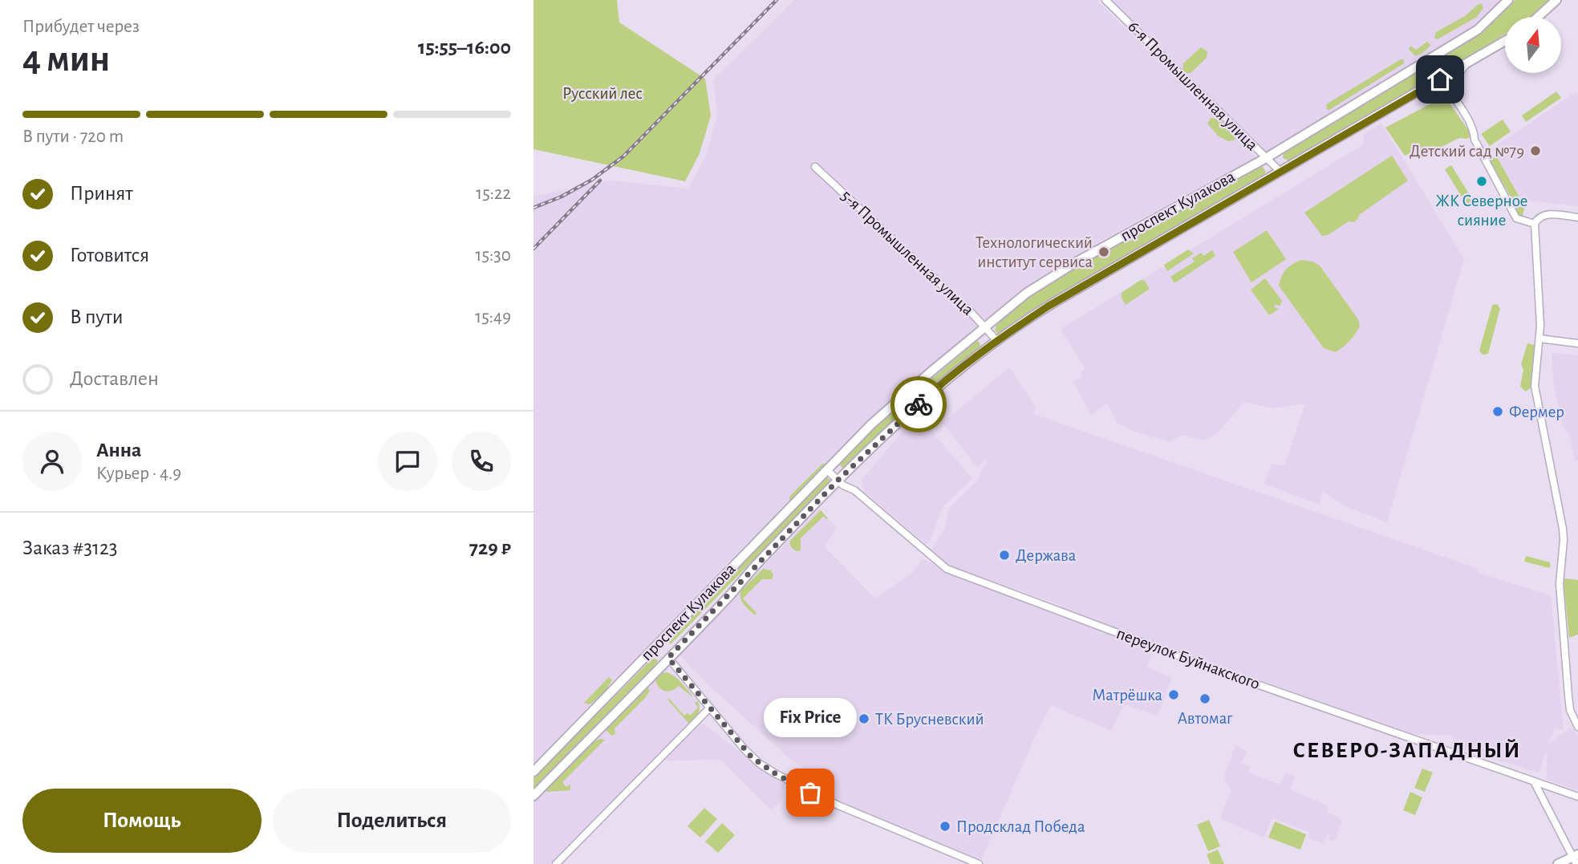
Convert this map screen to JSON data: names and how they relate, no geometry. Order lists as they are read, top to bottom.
{
  "streets": {
    "main road": ["проспект Кулакова"],
    "street": ["6-я Промышленная улица", "5-я Промышленная улица", "переулок Буйнакского"]
  },
  "crossings": [
    ["6-я Промышленная улица", "проспект Кулакова"],
    ["проспект Кулакова", "5-я Промышленная улица"],
    ["проспект Кулакова", "переулок Буйнакского"]
  ],
  "districts": ["СЕВЕРО-ЗАПАДНЫЙ"],
  "parks": ["Русский лес"],
  "places": [
    "Детский сад №79",
    "ЖК Северное сияние",
    "Технологический институт сервиса",
    "Фермер",
    "Держава",
    "Матрёшка",
    "Автомаг",
    "ТК Брусневский",
    "Fix Price",
    "Продсклад Победа"
  ],
  "north": "top",
  "page": {
    "heading": ["4 мин", "Прибудет через", "15:55–16:00"],
    "panel": [
      "Анна",
      "Курьер · 4.9",
      "Заказ #3123",
      "729 ₽"
    ],
    "bar": "В пути · 720 m",
    "list": [
      ["Принят", "15:22"],
      ["Готовится", "15:30"],
      ["В пути", "15:49"],
      "Доставлен"
    ],
    "bubble": "Fix Price",
    "buttons": ["Помощь", "Поделиться"]
  }
}
